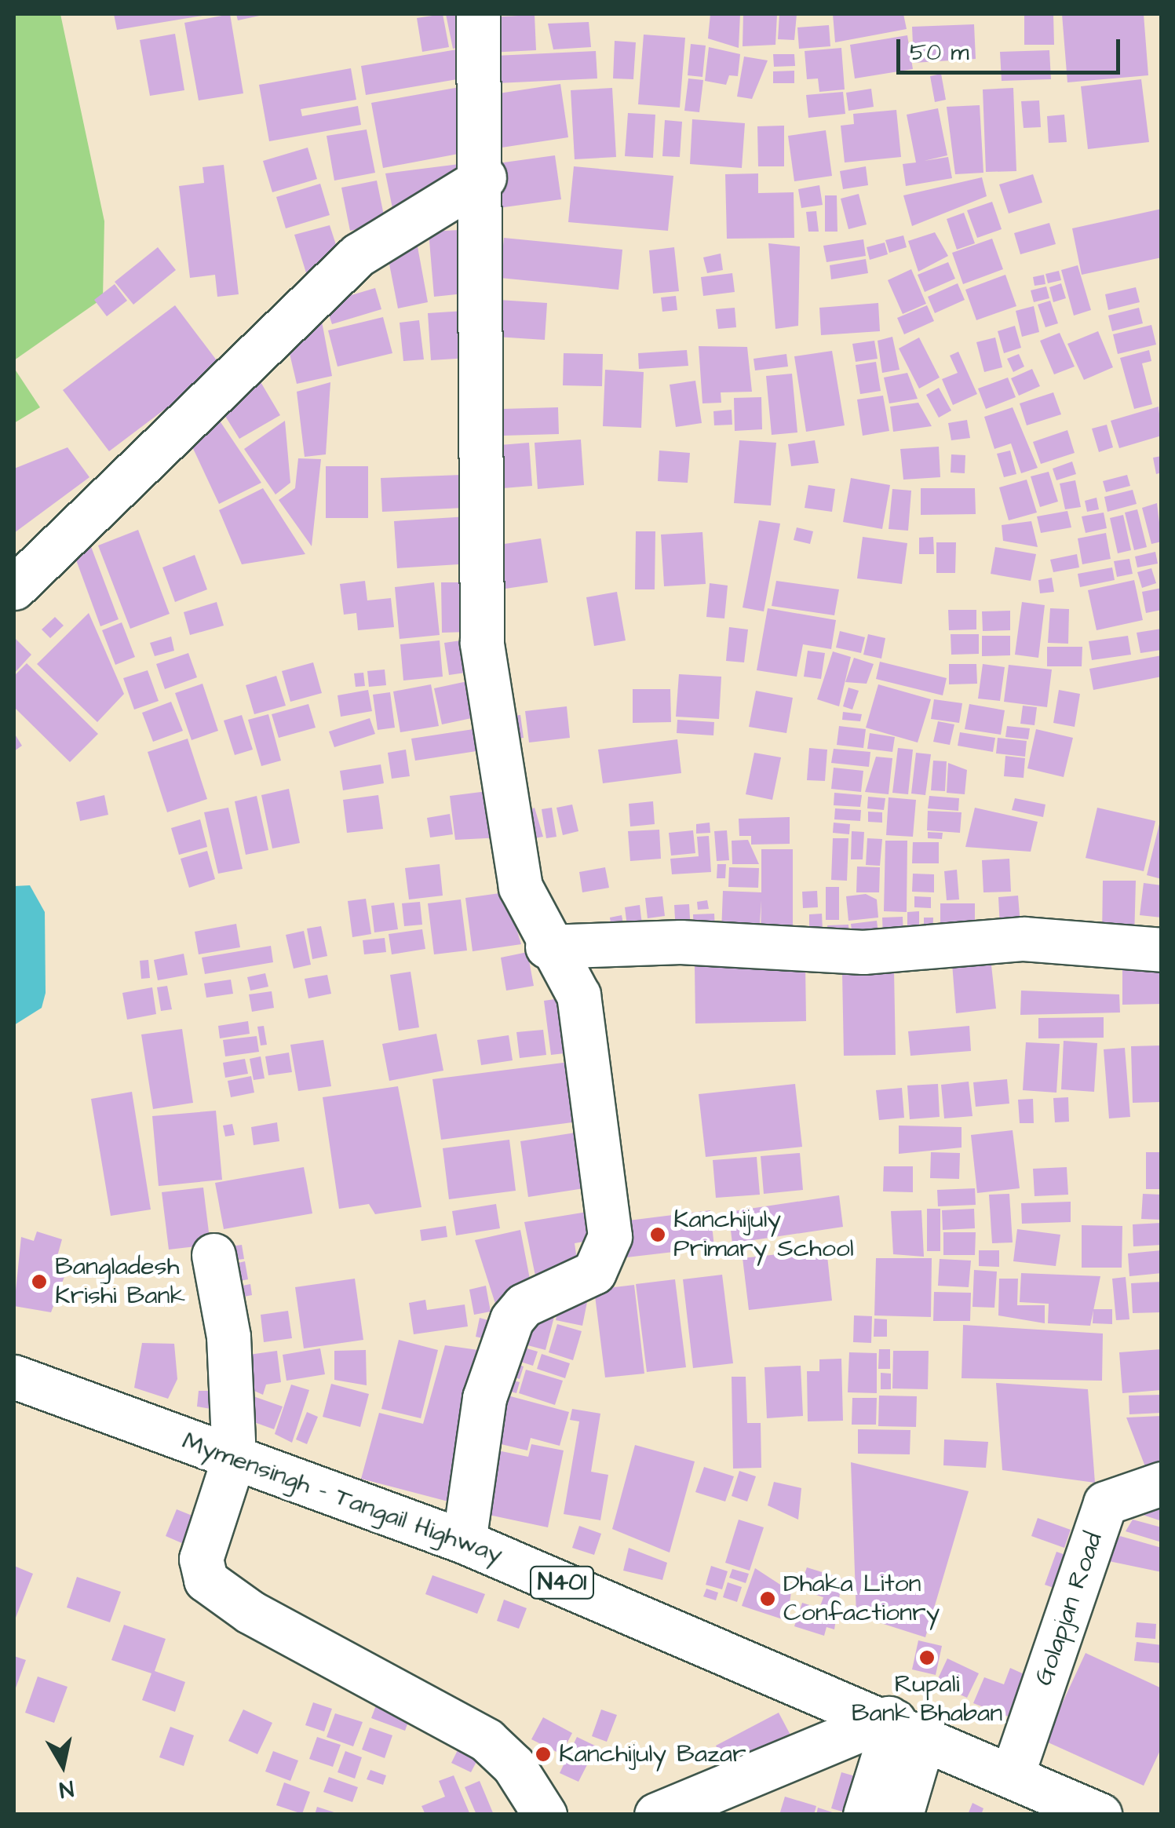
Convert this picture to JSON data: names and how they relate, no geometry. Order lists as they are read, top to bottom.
{
  "streets": {
    "main road": ["Mymensingh - Tangail Highway", "N401", "Golapjan Road"]
  },
  "crossings": [
    ["Mymensingh - Tangail Highway", "Golapjan Road"]
  ],
  "places": [
    "Kanchijuly Primary School",
    "Bangladesh Krishi Bank",
    "Dhaka Liton Confactionry",
    "Rupali Bank Bhaban",
    "Kanchijuly Bazar"
  ],
  "scale_bar": "50 m",
  "north": "bottom"
}
